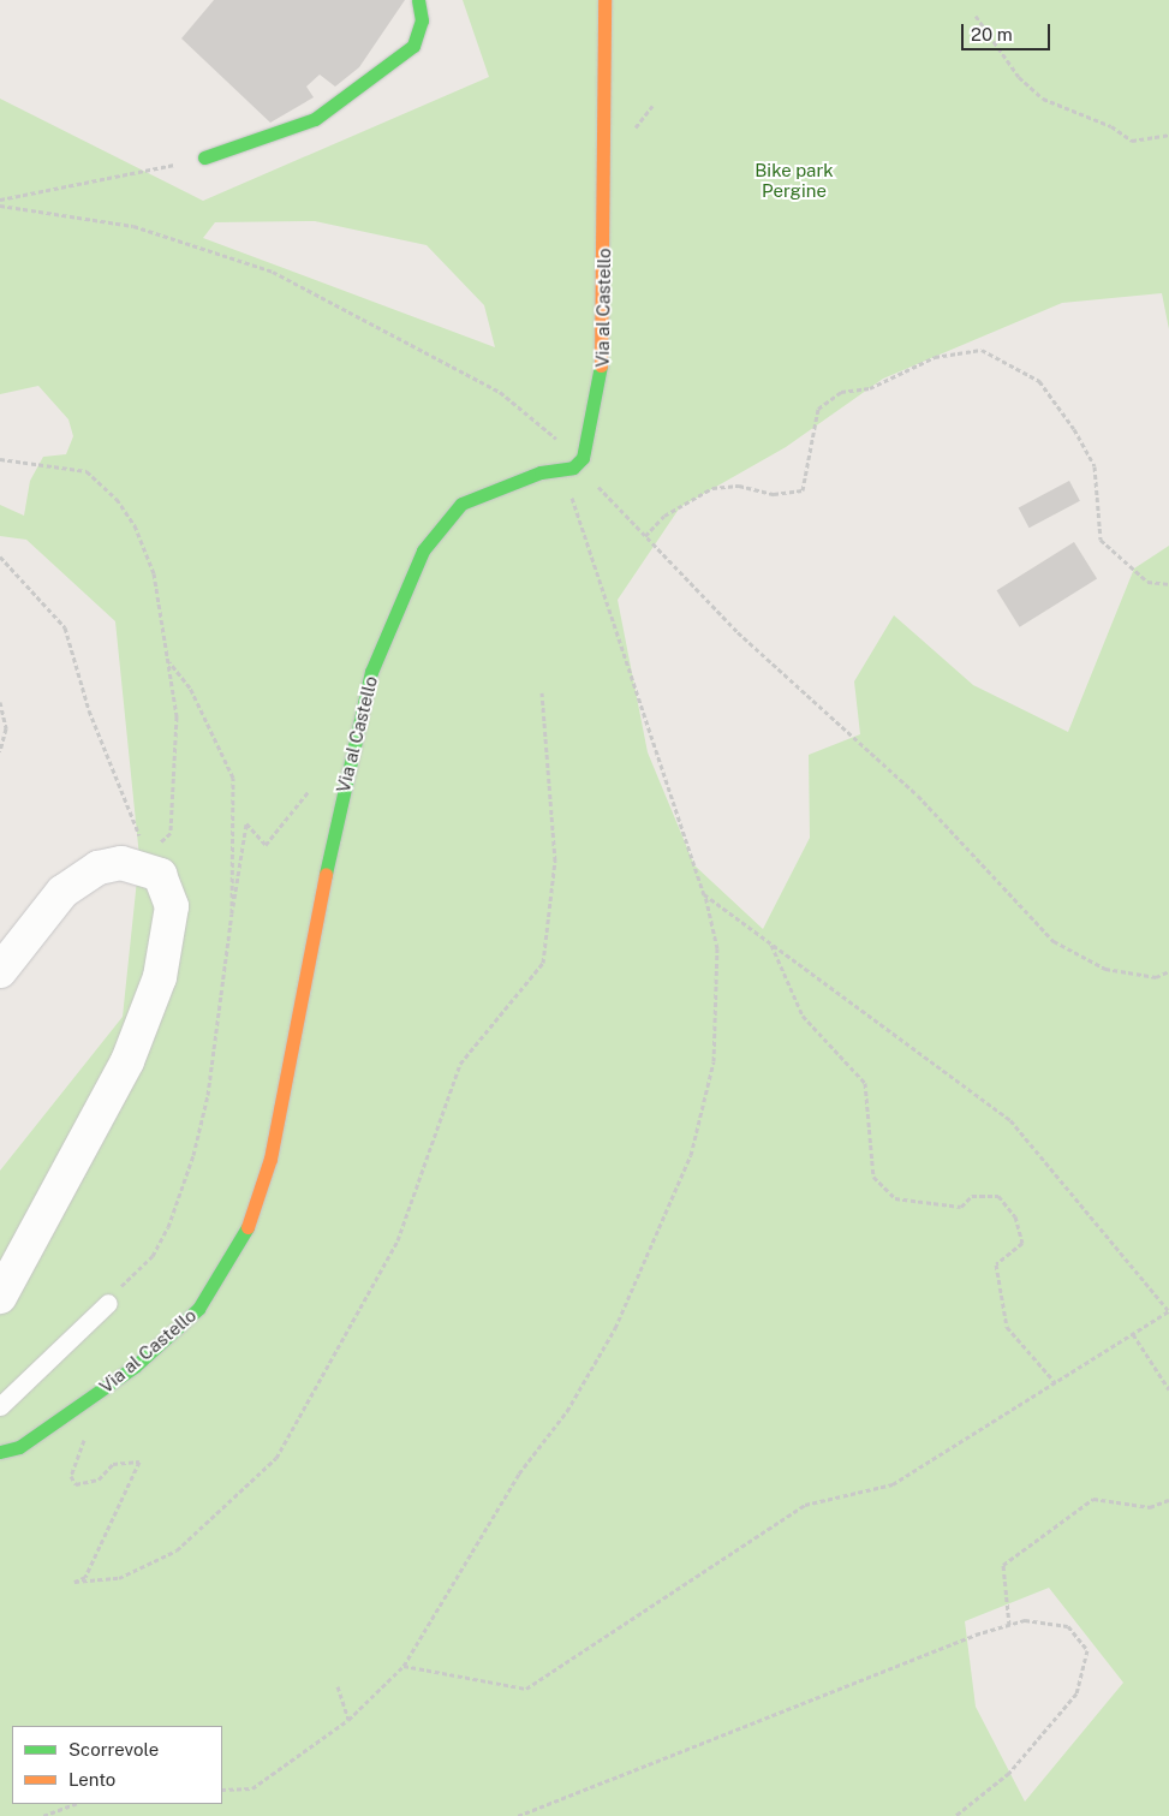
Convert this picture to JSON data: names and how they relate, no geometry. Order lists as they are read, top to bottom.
{
  "streets": {
    "street": ["Via al Castello"]
  },
  "parks": ["Bike park Pergine"],
  "legend": ["Scorrevole", "Lento"],
  "scale_bar": "20 m"
}
